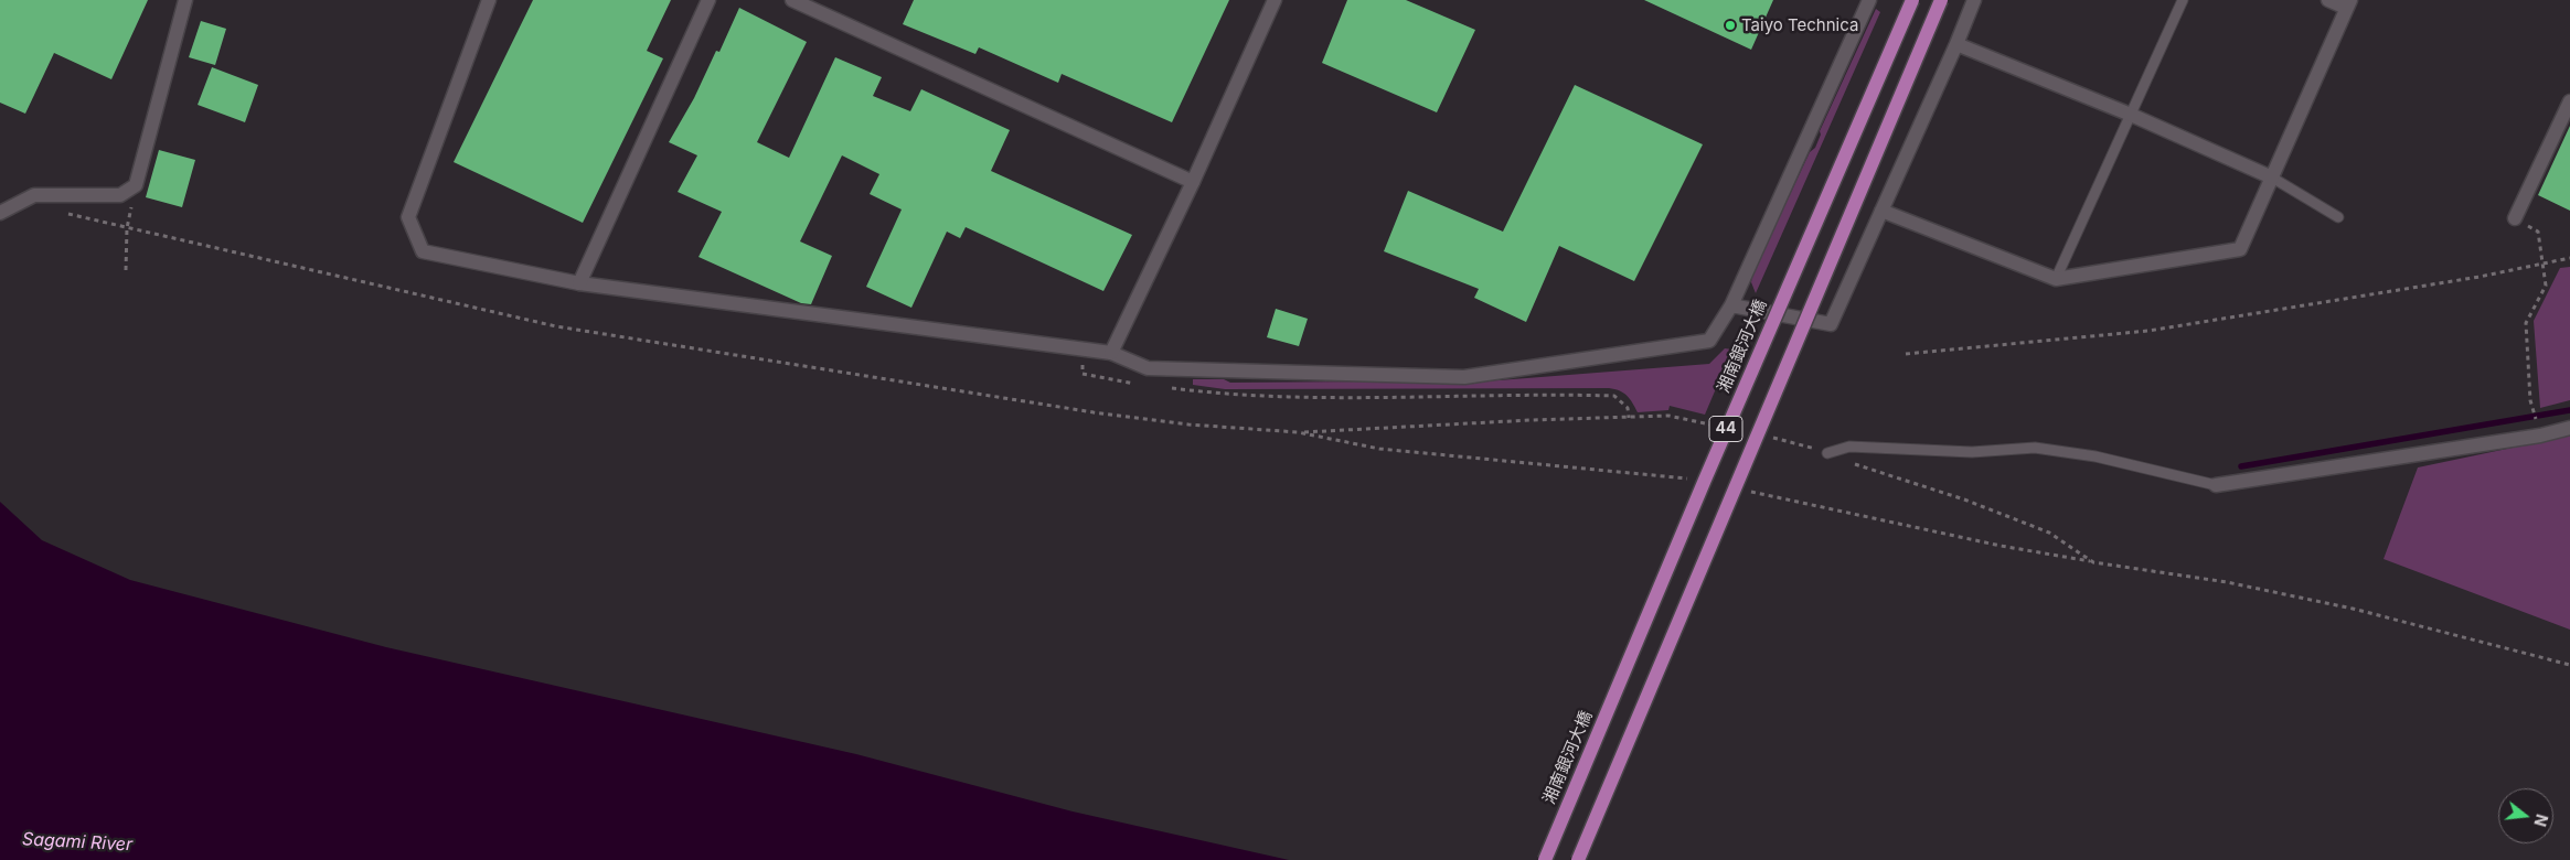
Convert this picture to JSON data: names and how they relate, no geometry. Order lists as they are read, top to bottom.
{
  "streets": {
    "main road": ["湘南銀河大橋", "44"]
  },
  "water": ["Sagami River"],
  "places": ["Taiyo Technica"],
  "north": "right"
}
